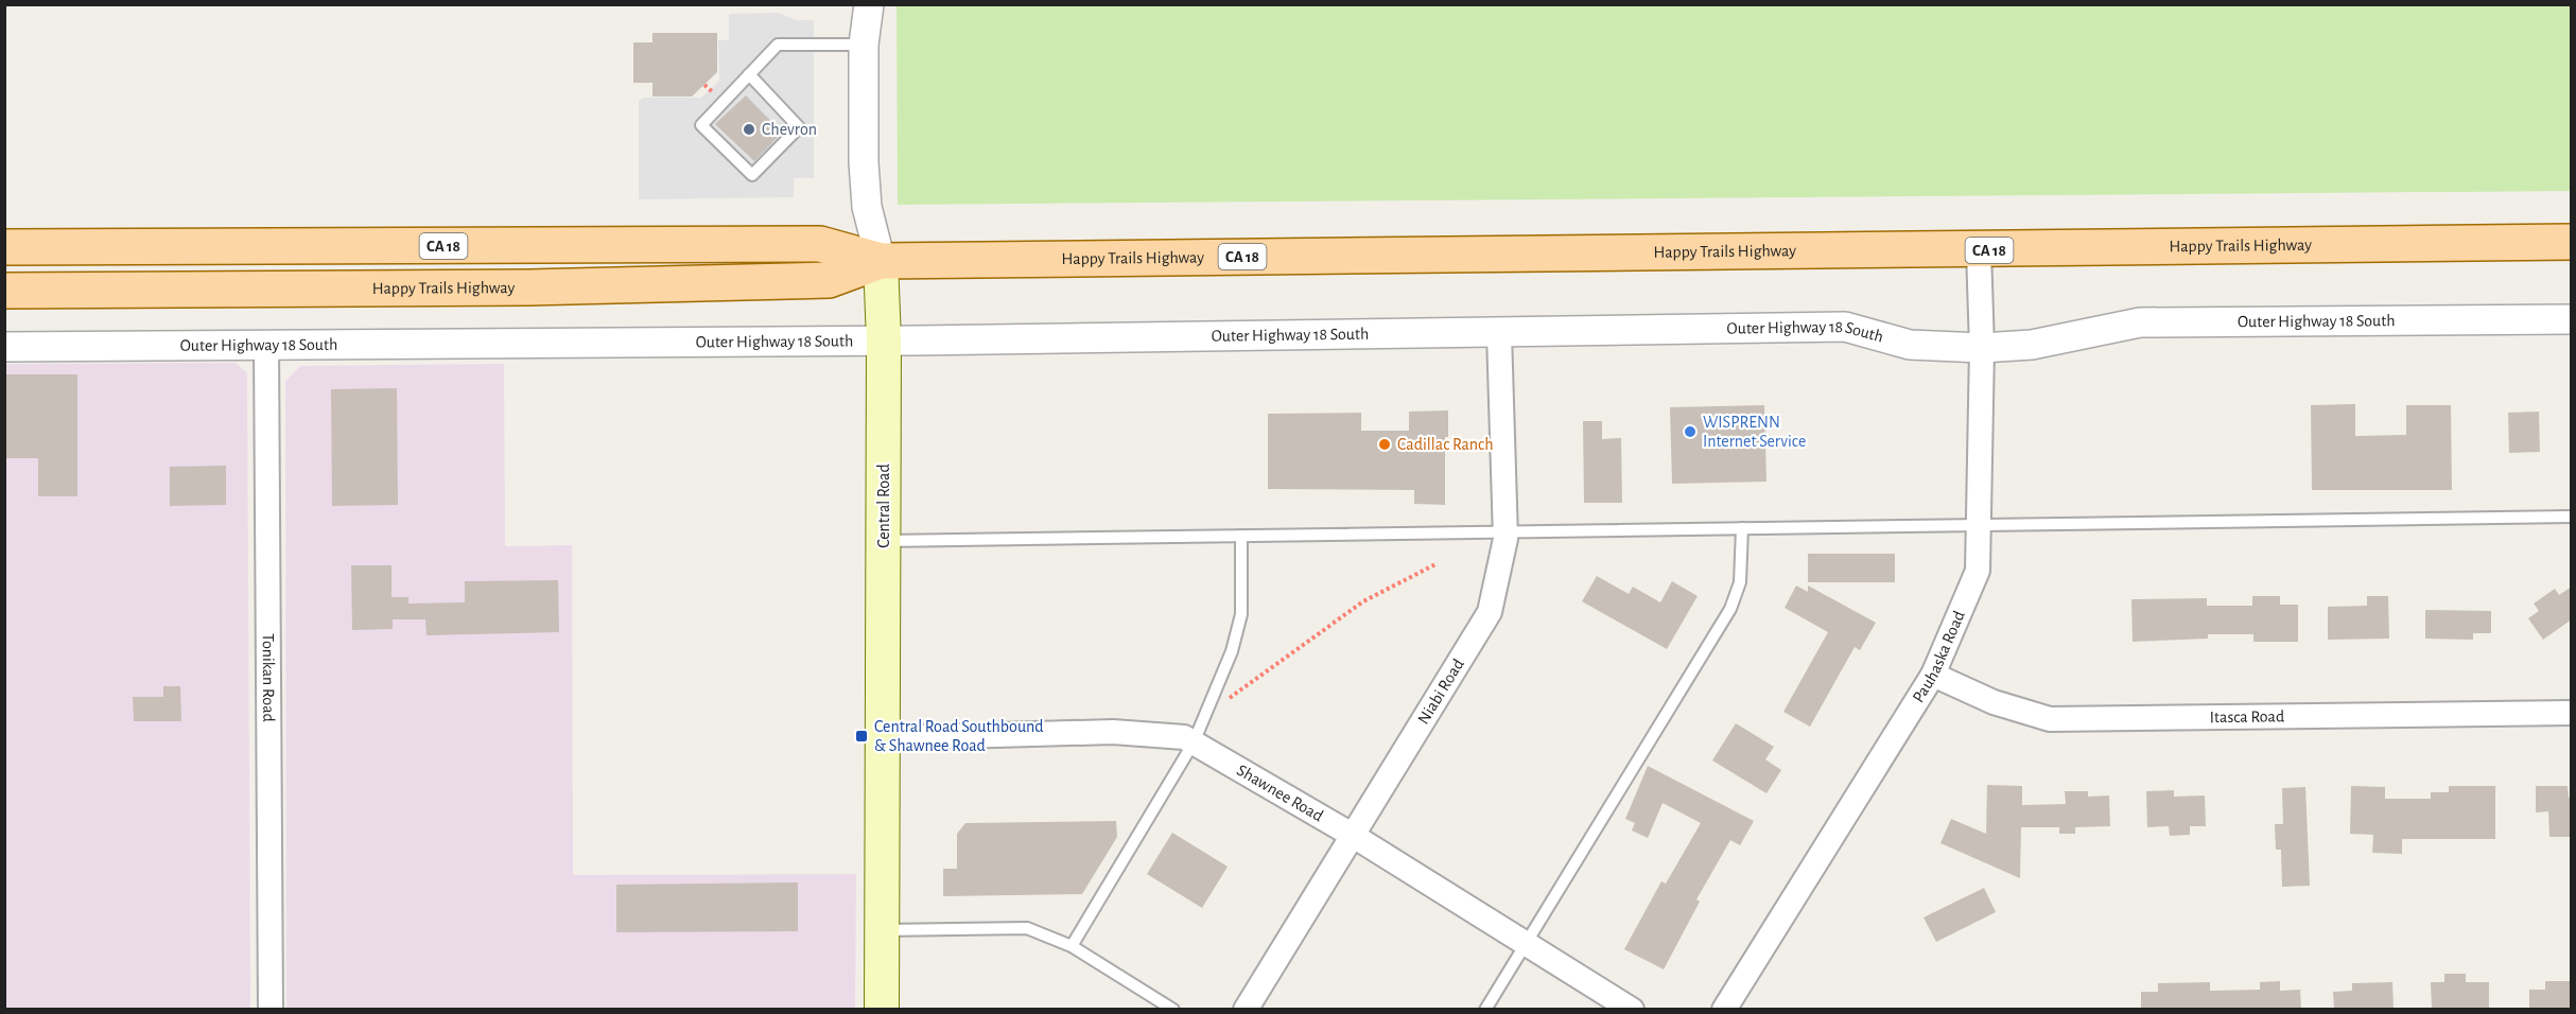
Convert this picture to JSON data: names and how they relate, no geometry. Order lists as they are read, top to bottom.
{
  "streets": {
    "main road": ["CA 18", "Happy Trails Highway", "Central Road"],
    "street": [
      "Outer Highway 18 South",
      "Pauhaska Road",
      "Tonikan Road",
      "Niabi Road",
      "Itasca Road",
      "Shawnee Road"
    ]
  },
  "crossings": [
    ["Happy Trails Highway", "Central Road"],
    ["Happy Trails Highway", "Pauhaska Road"],
    ["Outer Highway 18 South", "Central Road"],
    ["Outer Highway 18 South", "Pauhaska Road"],
    ["Outer Highway 18 South", "Tonikan Road"],
    ["Outer Highway 18 South", "Niabi Road"],
    ["Central Road", "Shawnee Road"],
    ["Pauhaska Road", "Itasca Road"],
    ["Niabi Road", "Shawnee Road"]
  ],
  "places": {
    "other": ["Chevron", "WISPRENN Internet Service", "Cadillac Ranch"],
    "transit": ["Central Road Southbound & Shawnee Road"]
  }
}
